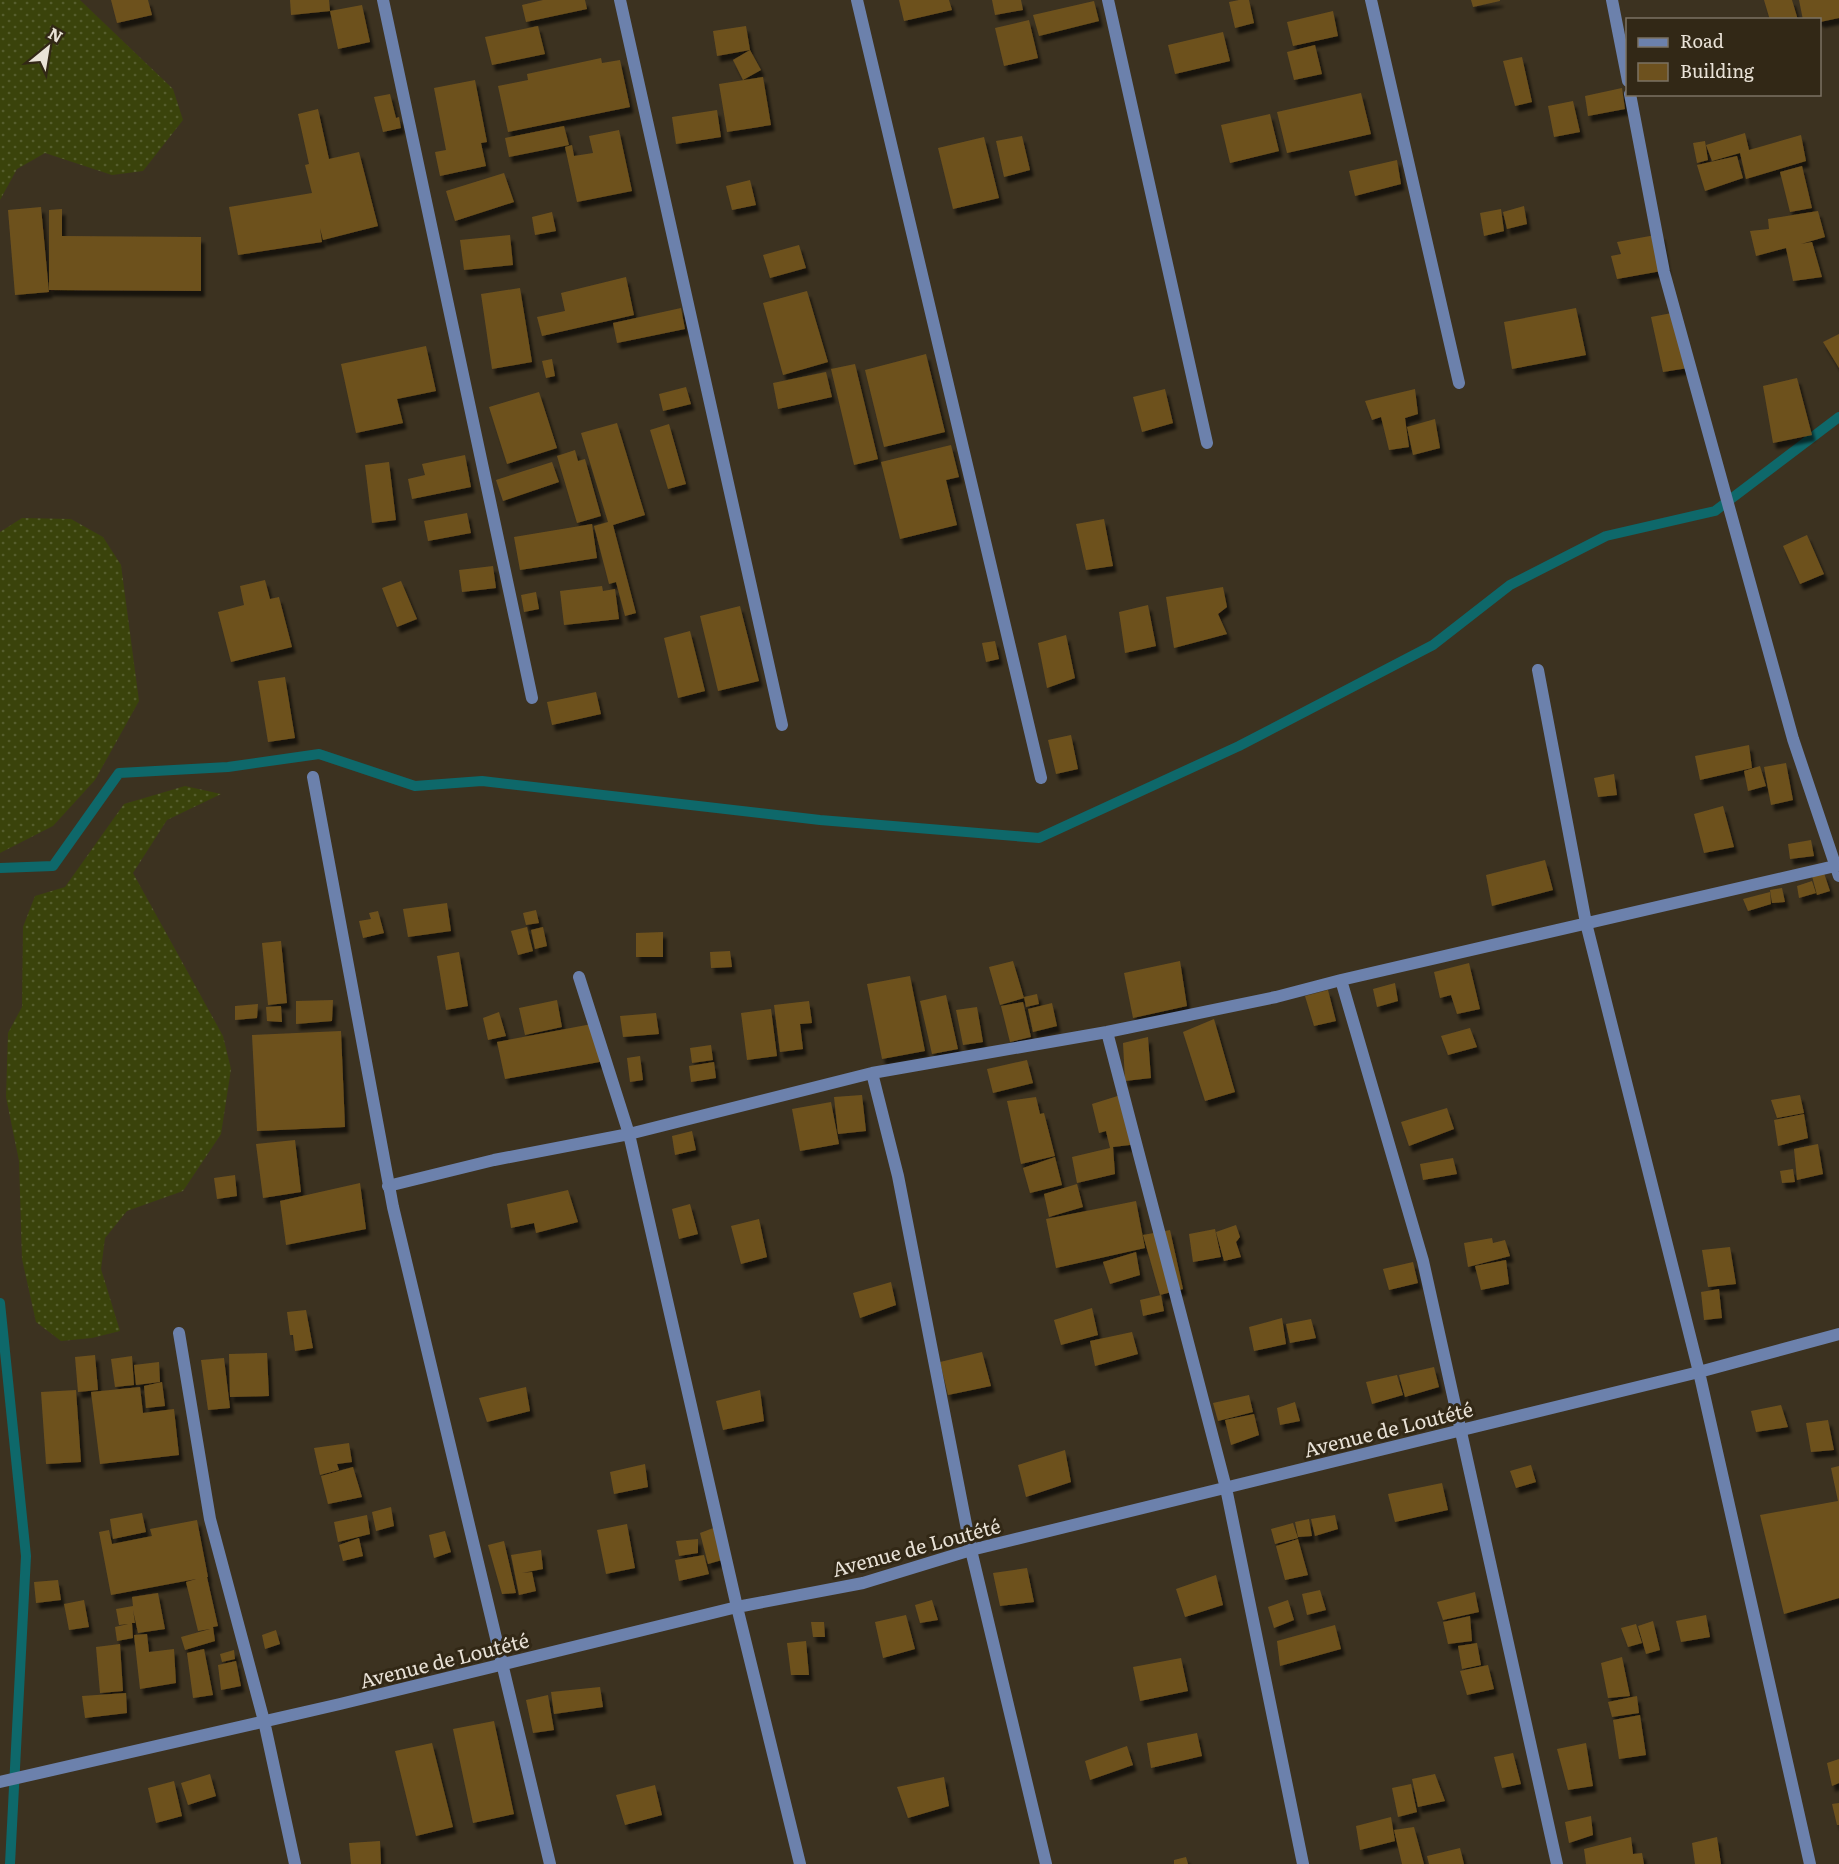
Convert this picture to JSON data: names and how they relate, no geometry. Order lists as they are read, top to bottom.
{
  "streets": {
    "street": ["Avenue de Loutété"]
  },
  "legend": ["Road", "Building"],
  "north": "top right"
}
